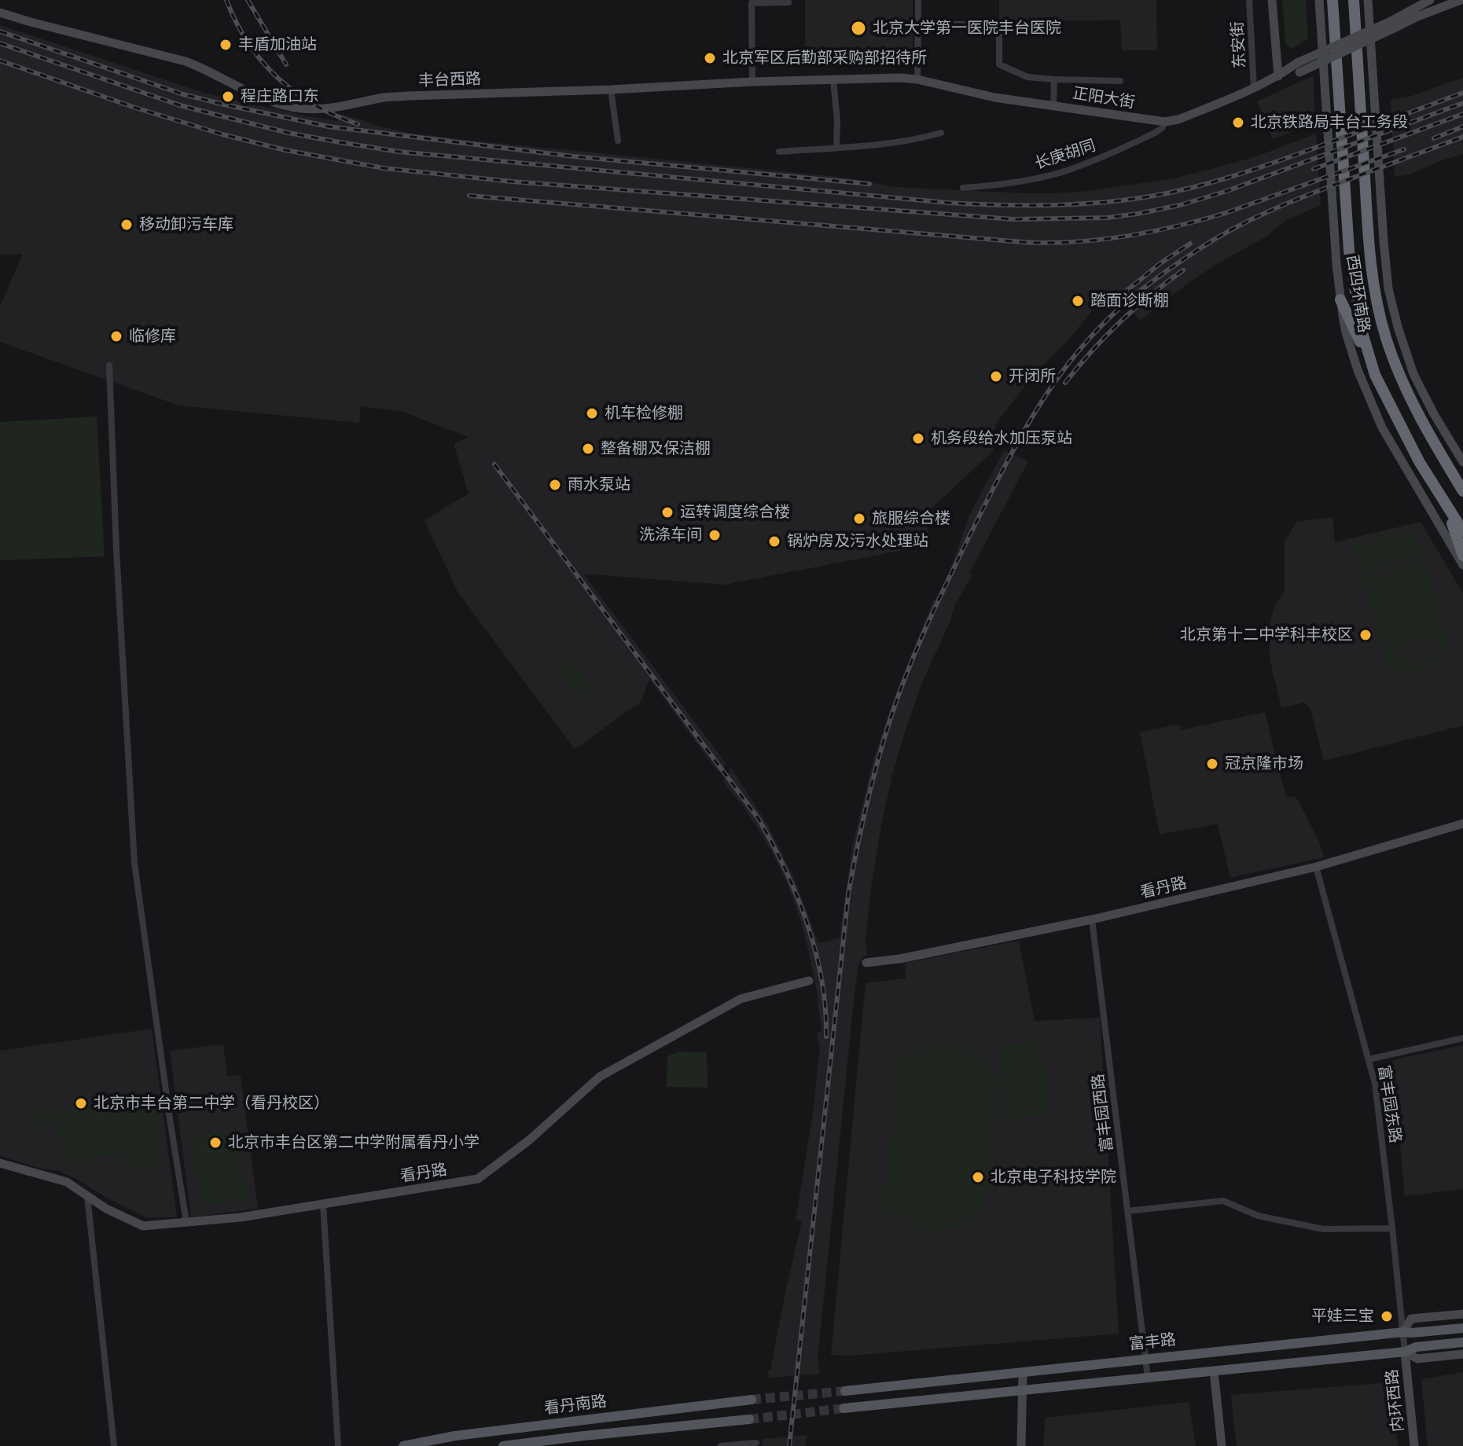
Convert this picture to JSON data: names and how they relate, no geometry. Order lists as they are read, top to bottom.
{
  "streets": {
    "highway": ["西四环南路"],
    "main road": ["富丰路", "看丹南路"],
    "street": [
      "东安街",
      "丰台西路",
      "正阳大街",
      "长庚胡同",
      "看丹路",
      "富丰园东路",
      "富丰园西路",
      "内环西路"
    ]
  },
  "crossings": [
    ["东安街", "正阳大街"],
    ["丰台西路", "正阳大街"],
    ["正阳大街", "长庚胡同"],
    ["看丹路", "富丰园东路"],
    ["看丹路", "富丰园西路"],
    ["富丰园东路", "富丰路"],
    ["富丰园东路", "内环西路"],
    ["富丰园西路", "富丰路"]
  ],
  "places": [
    "北京大学第一医院丰台医院",
    "丰盾加油站",
    "北京军区后勤部采购部招待所",
    "程庄路口东",
    "北京铁路局丰台工务段",
    "移动卸污车库",
    "踏面诊断棚",
    "临修库",
    "开闭所",
    "机车检修棚",
    "机务段给水加压泵站",
    "整备棚及保洁棚",
    "雨水泵站",
    "运转调度综合楼",
    "旅服综合楼",
    "洗涤车间",
    "锅炉房及污水处理站",
    "北京第十二中学科丰校区",
    "冠京隆市场",
    "北京市丰台第二中学（看丹校区）",
    "北京市丰台区第二中学附属看丹小学",
    "北京电子科技学院",
    "平娃三宝"
  ]
}
